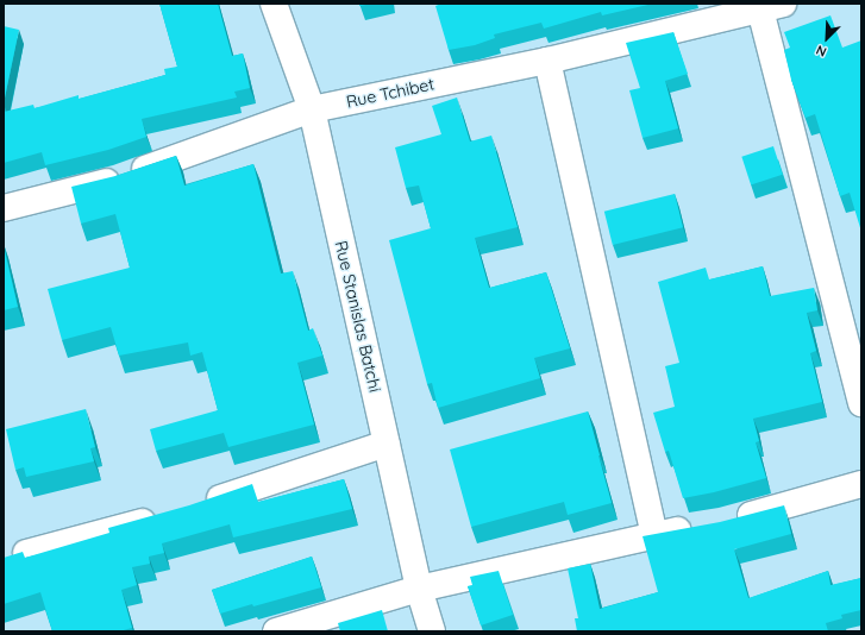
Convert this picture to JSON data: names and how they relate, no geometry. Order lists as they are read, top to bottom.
{
  "streets": {
    "street": ["Rue Tchibet", "Rue Stanislas Batchi"]
  },
  "crossings": [
    ["Rue Tchibet", "Rue Stanislas Batchi"]
  ],
  "north": "bottom left"
}
